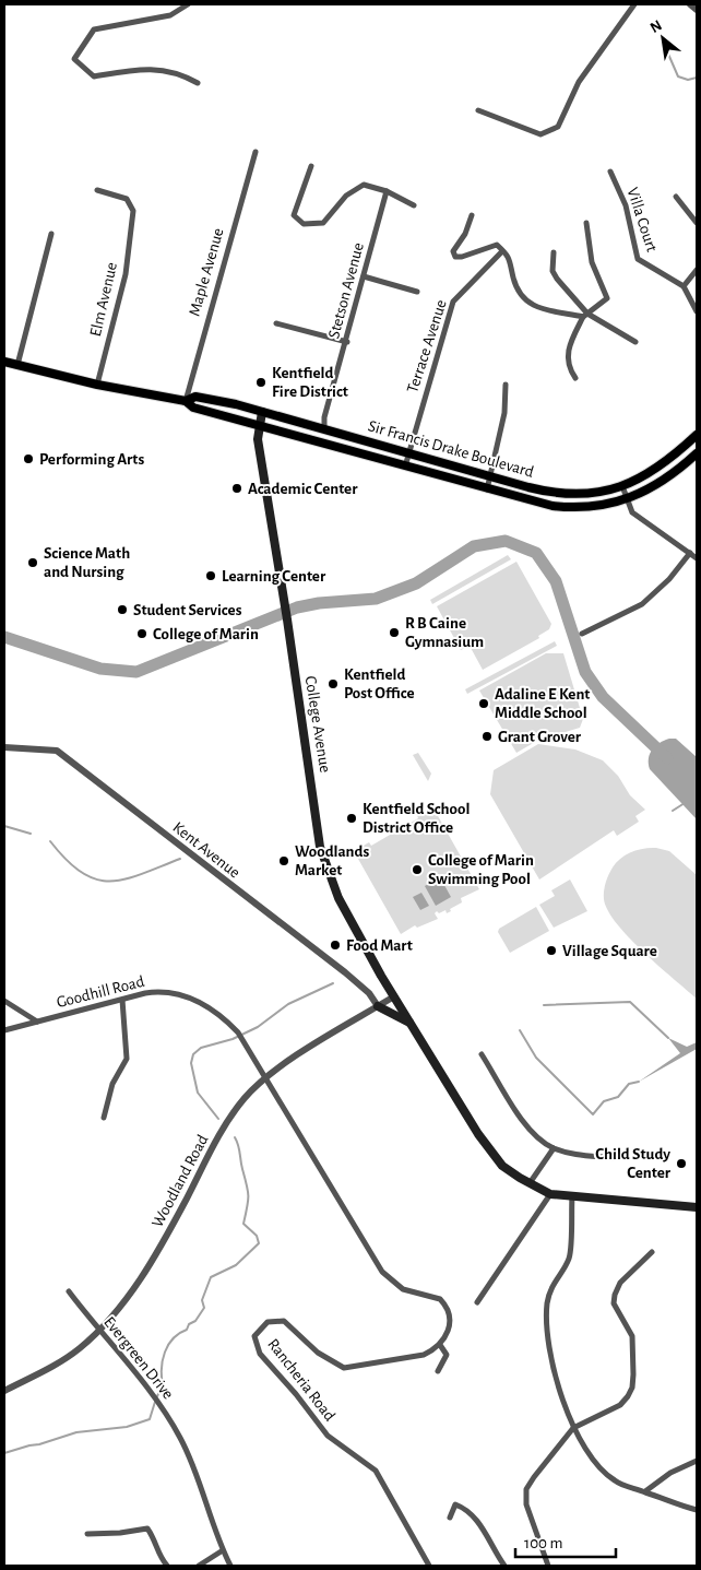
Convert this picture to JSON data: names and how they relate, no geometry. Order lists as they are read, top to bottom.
{
  "streets": {
    "main road": ["Sir Francis Drake Boulevard", "College Avenue"],
    "street": [
      "Villa Court",
      "Maple Avenue",
      "Stetson Avenue",
      "Elm Avenue",
      "Terrace Avenue",
      "Kent Avenue",
      "Goodhill Road",
      "Woodland Road",
      "Evergreen Drive",
      "Rancheria Road"
    ]
  },
  "crossings": [
    ["Maple Avenue", "Sir Francis Drake Boulevard"],
    ["Stetson Avenue", "Sir Francis Drake Boulevard"],
    ["Elm Avenue", "Sir Francis Drake Boulevard"],
    ["Terrace Avenue", "Sir Francis Drake Boulevard"],
    ["Sir Francis Drake Boulevard", "College Avenue"],
    ["College Avenue", "Woodland Road"],
    ["Kent Avenue", "Woodland Road"],
    ["Goodhill Road", "Woodland Road"],
    ["Woodland Road", "Evergreen Drive"]
  ],
  "places": [
    "Kentfield Fire District",
    "Performing Arts",
    "Academic Center",
    "Science Math and Nursing",
    "Learning Center",
    "Student Services",
    "R B Caine Gymnasium",
    "College of Marin",
    "Kentfield Post Office",
    "Adaline E Kent Middle School",
    "Grant Grover",
    "Kentfield School District Office",
    "Woodlands Market",
    "College of Marin Swimming Pool",
    "Food Mart",
    "Village Square",
    "Child Study Center"
  ],
  "scale_bar": "100 m",
  "north": "top left"
}
